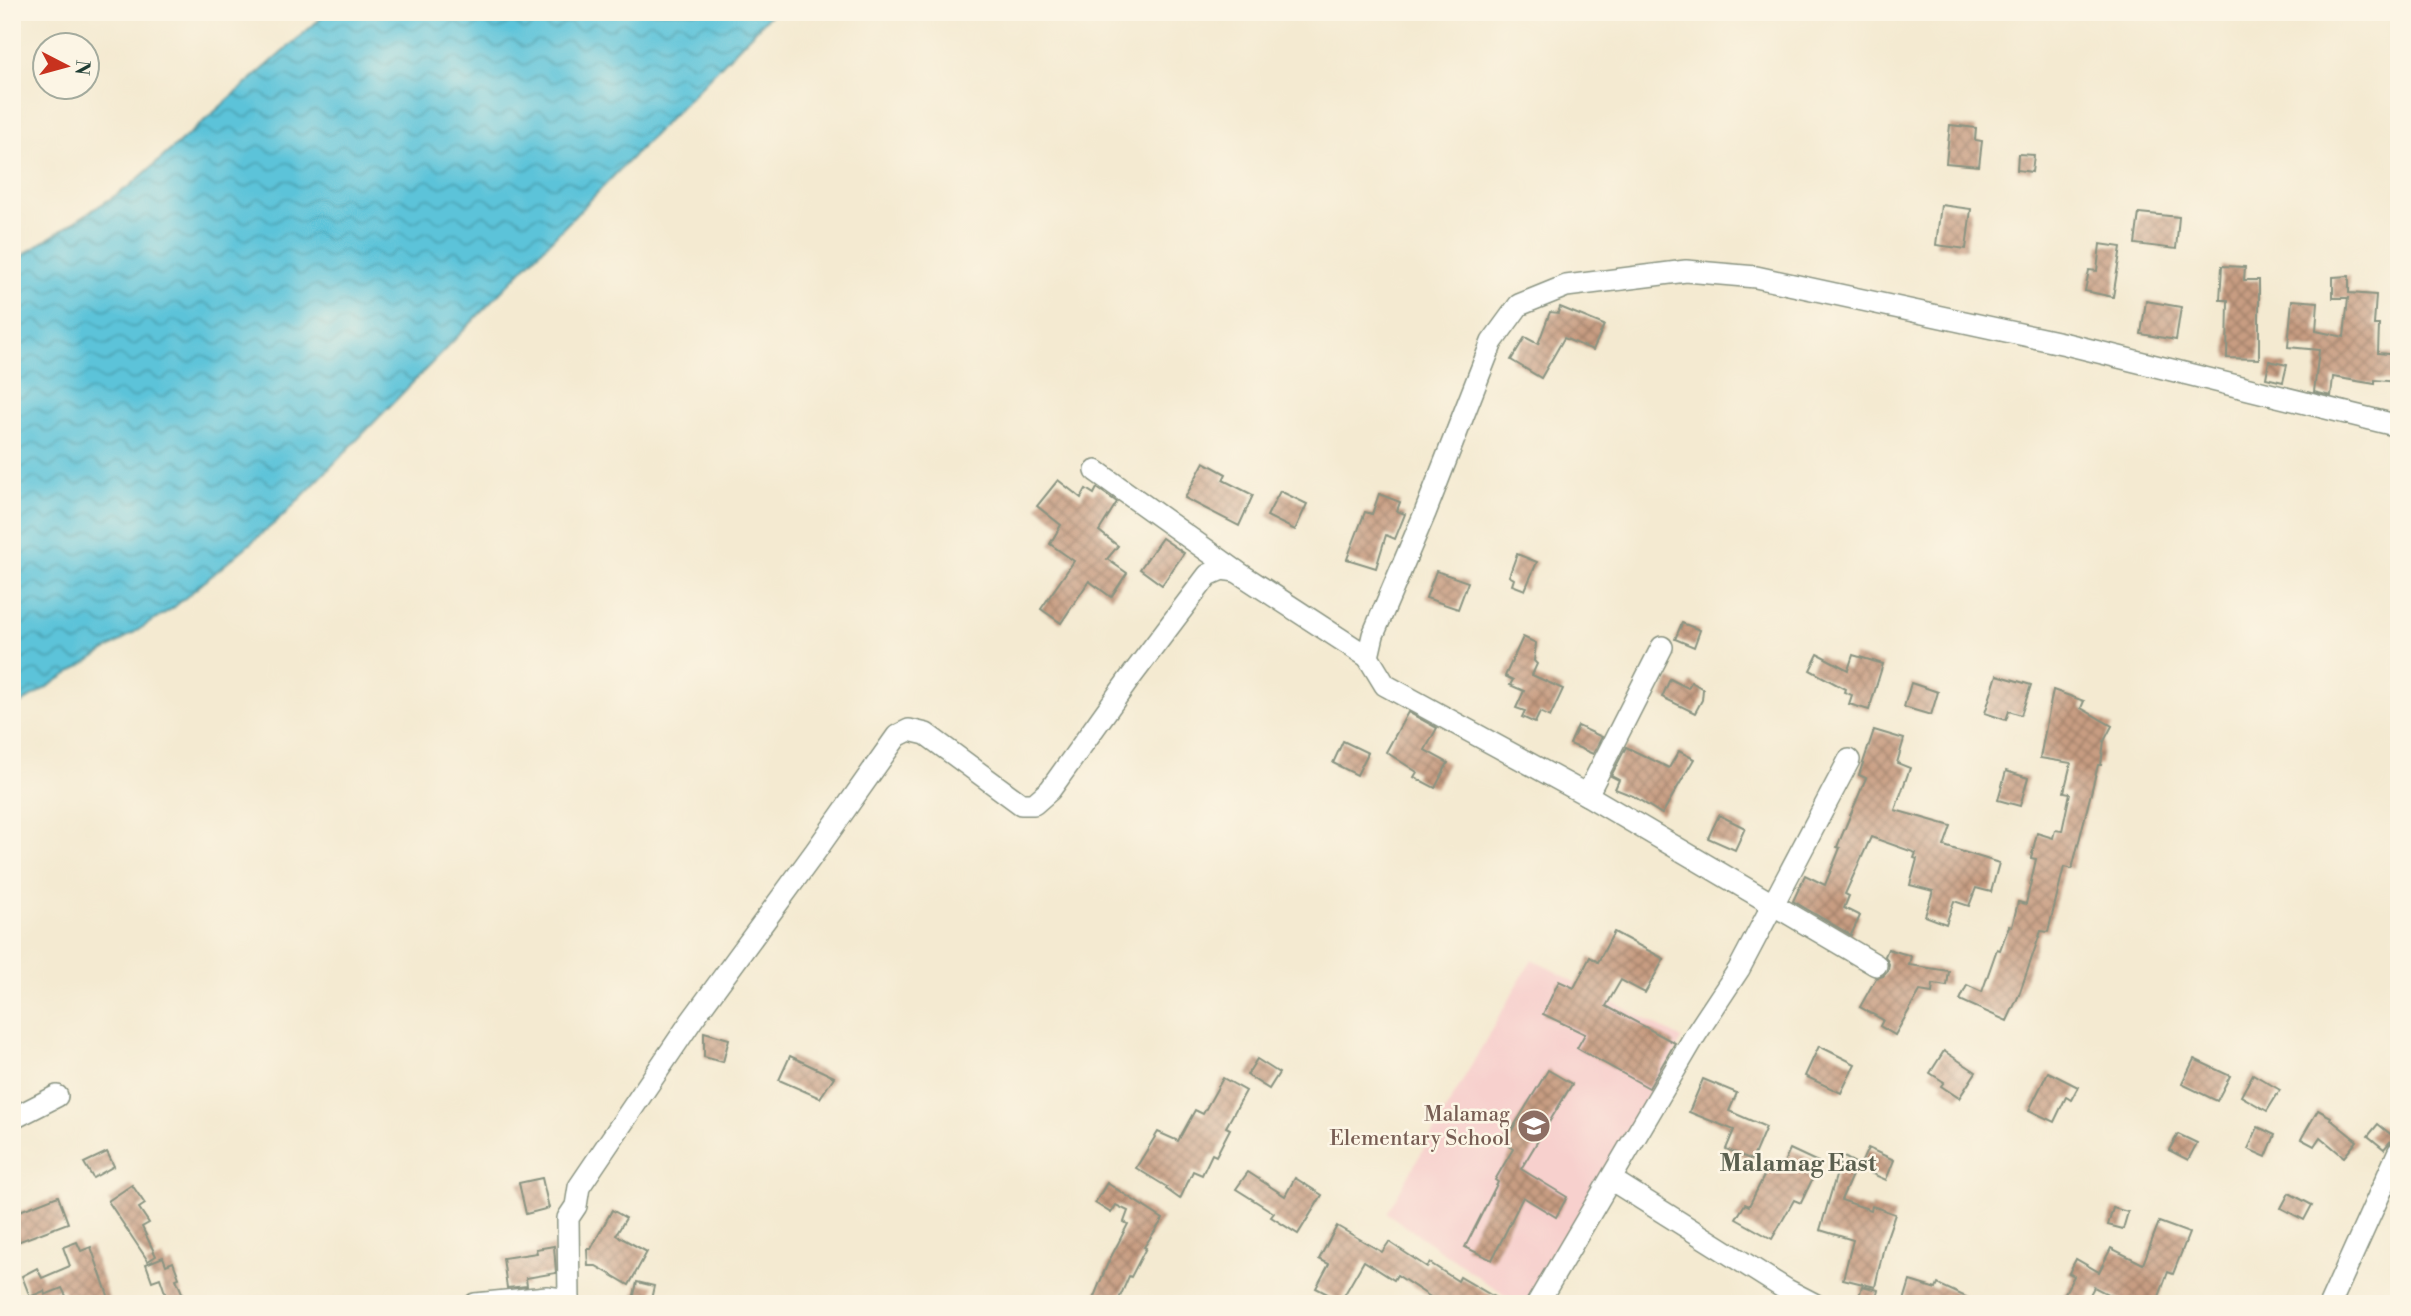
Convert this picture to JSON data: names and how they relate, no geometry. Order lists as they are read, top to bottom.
{
  "districts": ["Malamag East"],
  "places": {
    "school or university": ["Malamag Elementary School"]
  },
  "north": "right"
}
